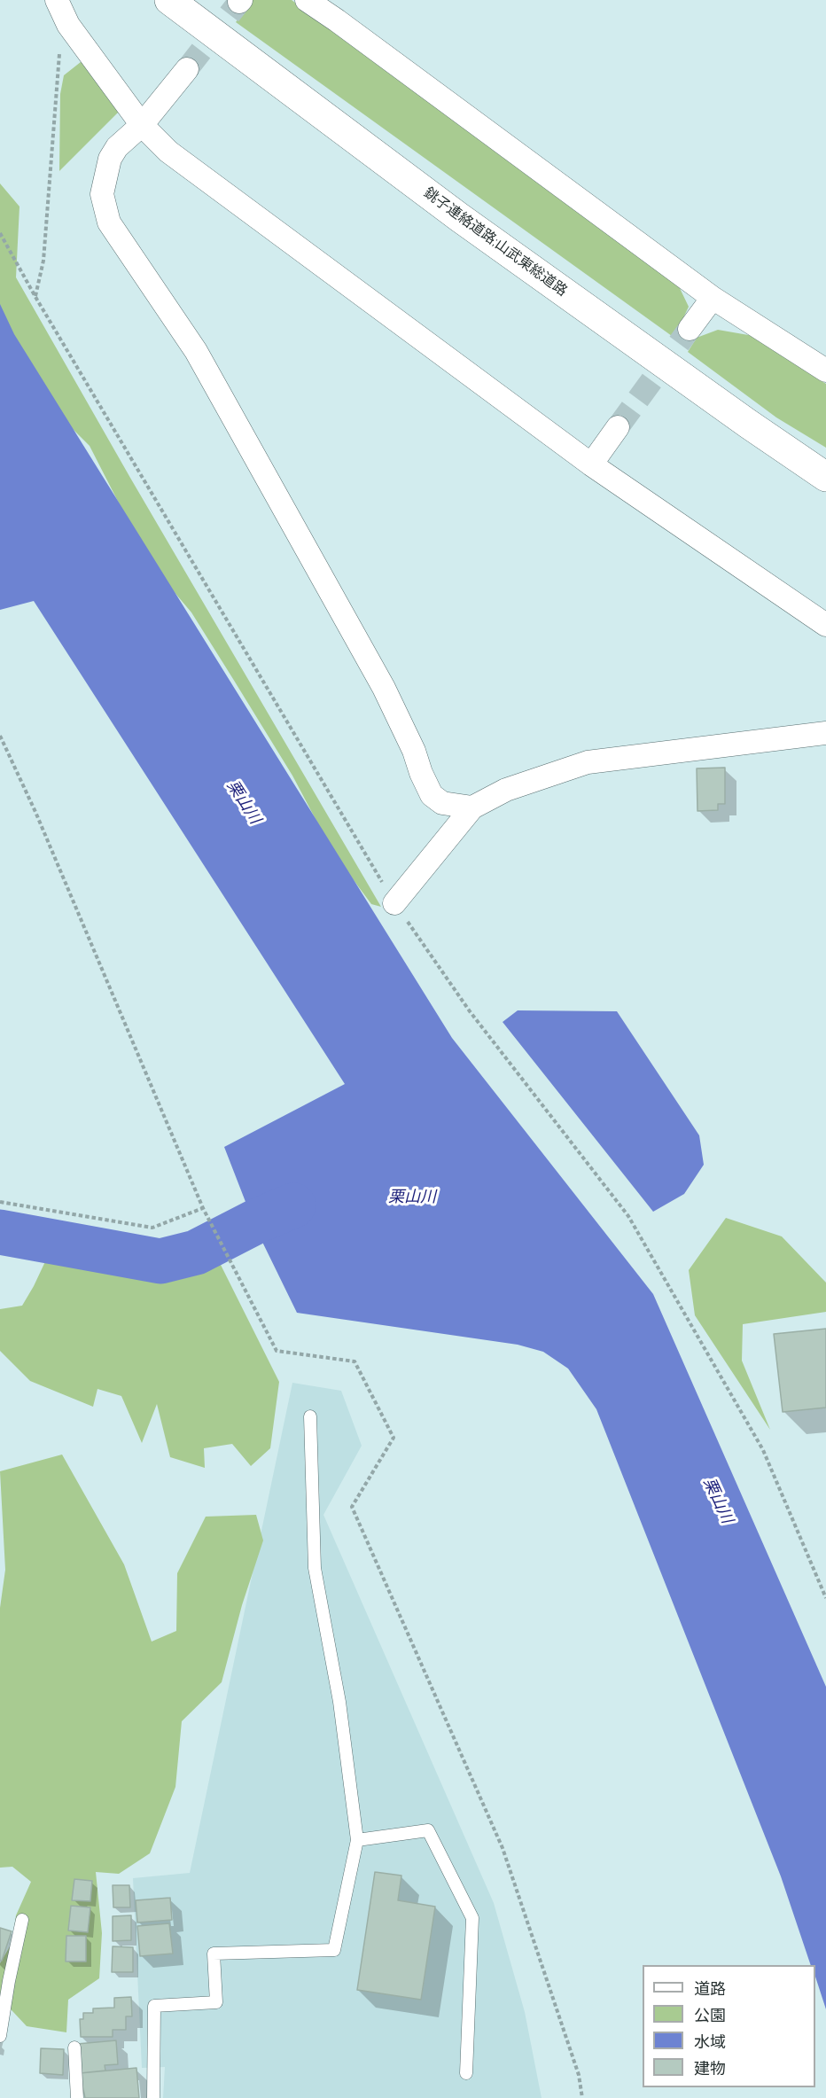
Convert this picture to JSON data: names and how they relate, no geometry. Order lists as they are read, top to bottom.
{
  "streets": {
    "highway": ["銚子連絡道路;山武東総道路"]
  },
  "water": ["栗山川"],
  "legend": [
    "道路",
    "公園",
    "水域",
    "建物"
  ]
}
